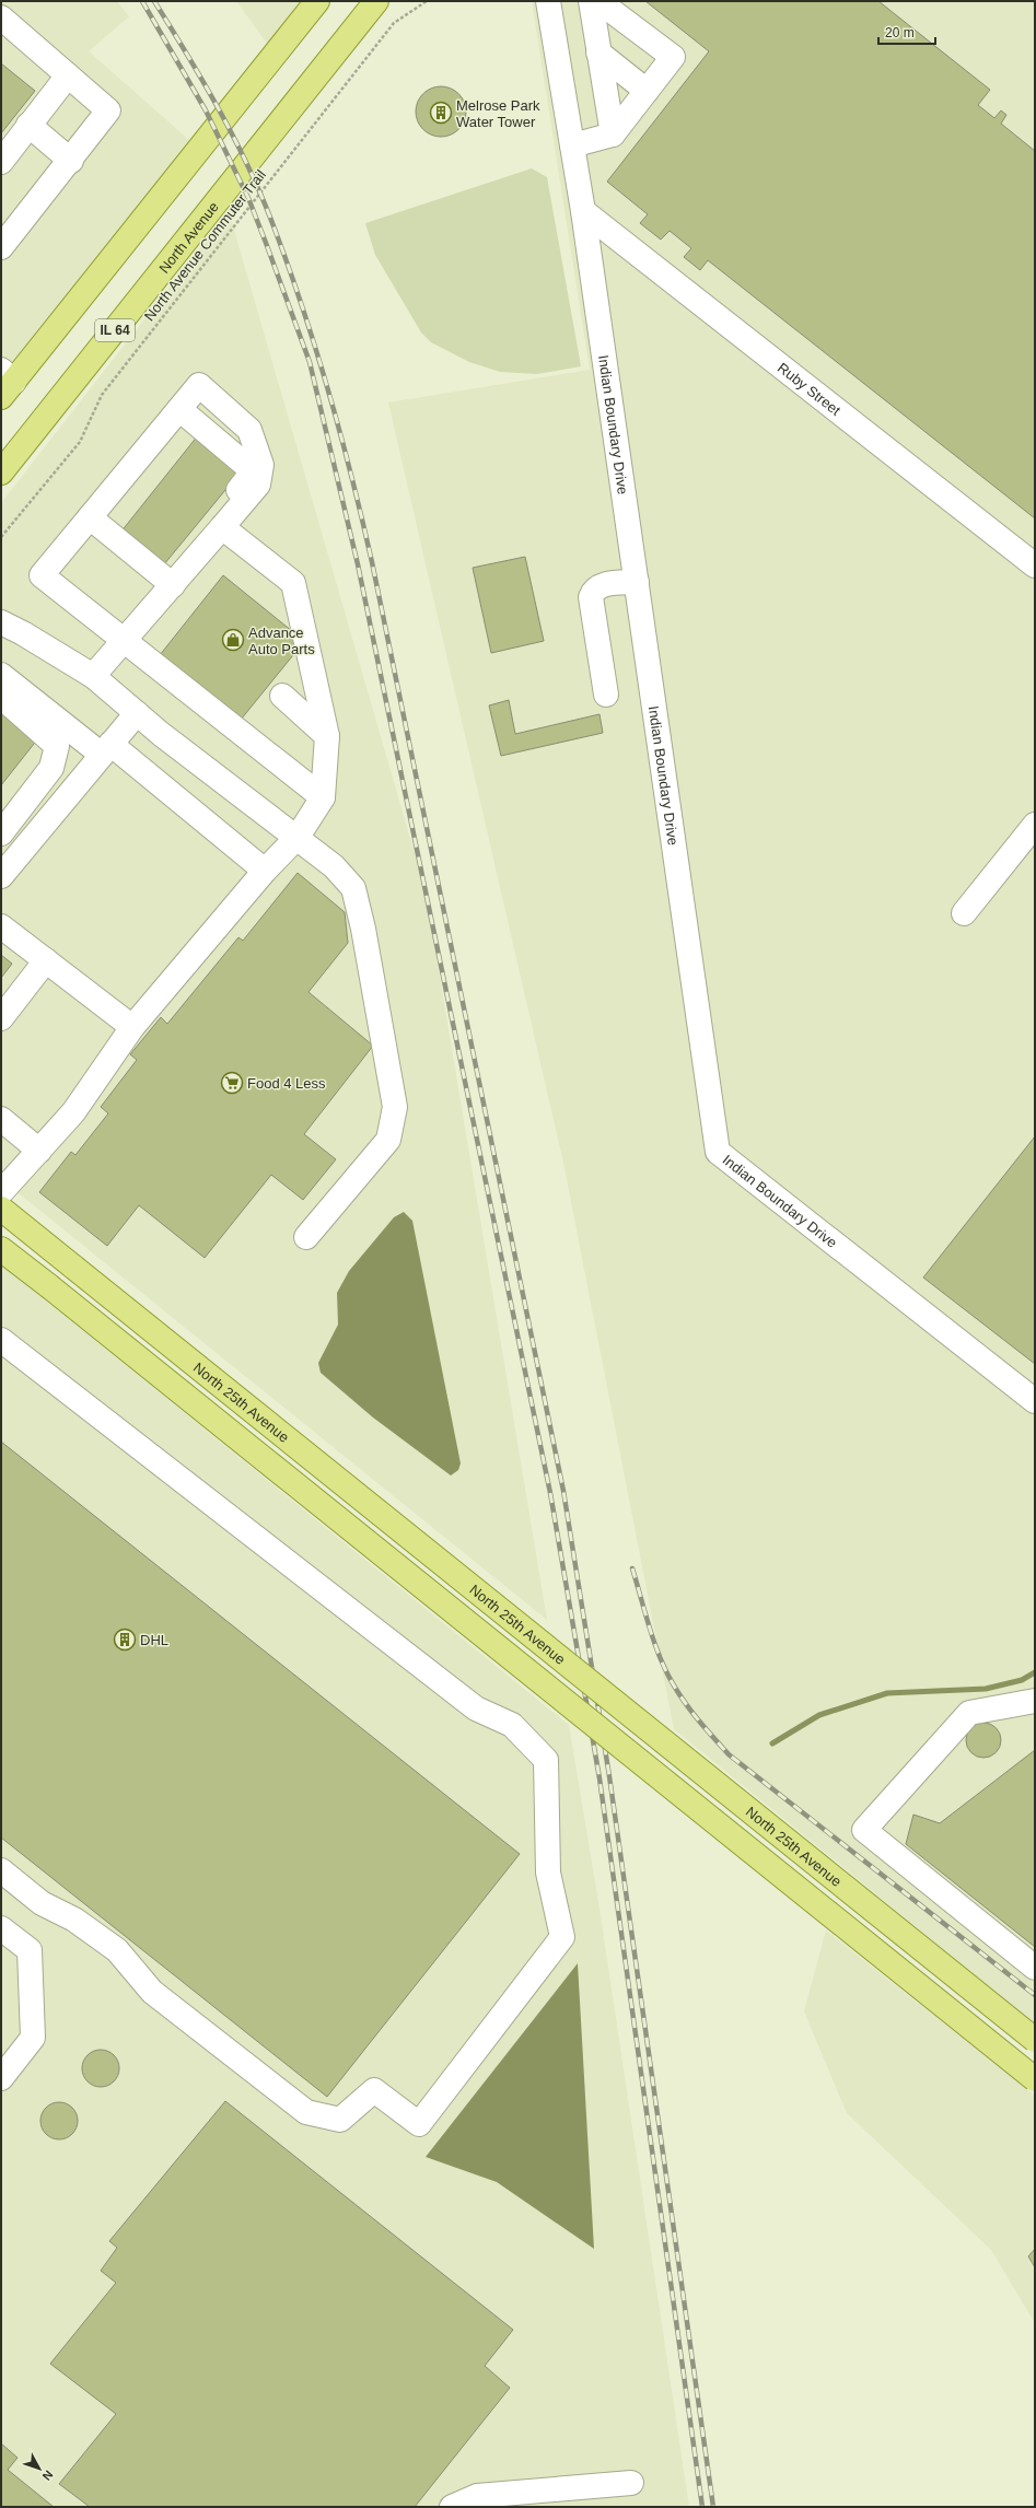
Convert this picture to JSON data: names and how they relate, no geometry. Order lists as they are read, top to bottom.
{
  "streets": {
    "main road": ["North Avenue", "IL 64", "North 25th Avenue"],
    "street": ["Ruby Street", "Indian Boundary Drive"],
    "path": ["North Avenue Commuter Trail"]
  },
  "crossings": [
    ["Ruby Street", "Indian Boundary Drive"]
  ],
  "places": {
    "building": ["Melrose Park Water Tower", "DHL"],
    "shop": ["Advance Auto Parts"],
    "supermarket": ["Food 4 Less"]
  },
  "scale_bar": "20 m",
  "north": "bottom right"
}
